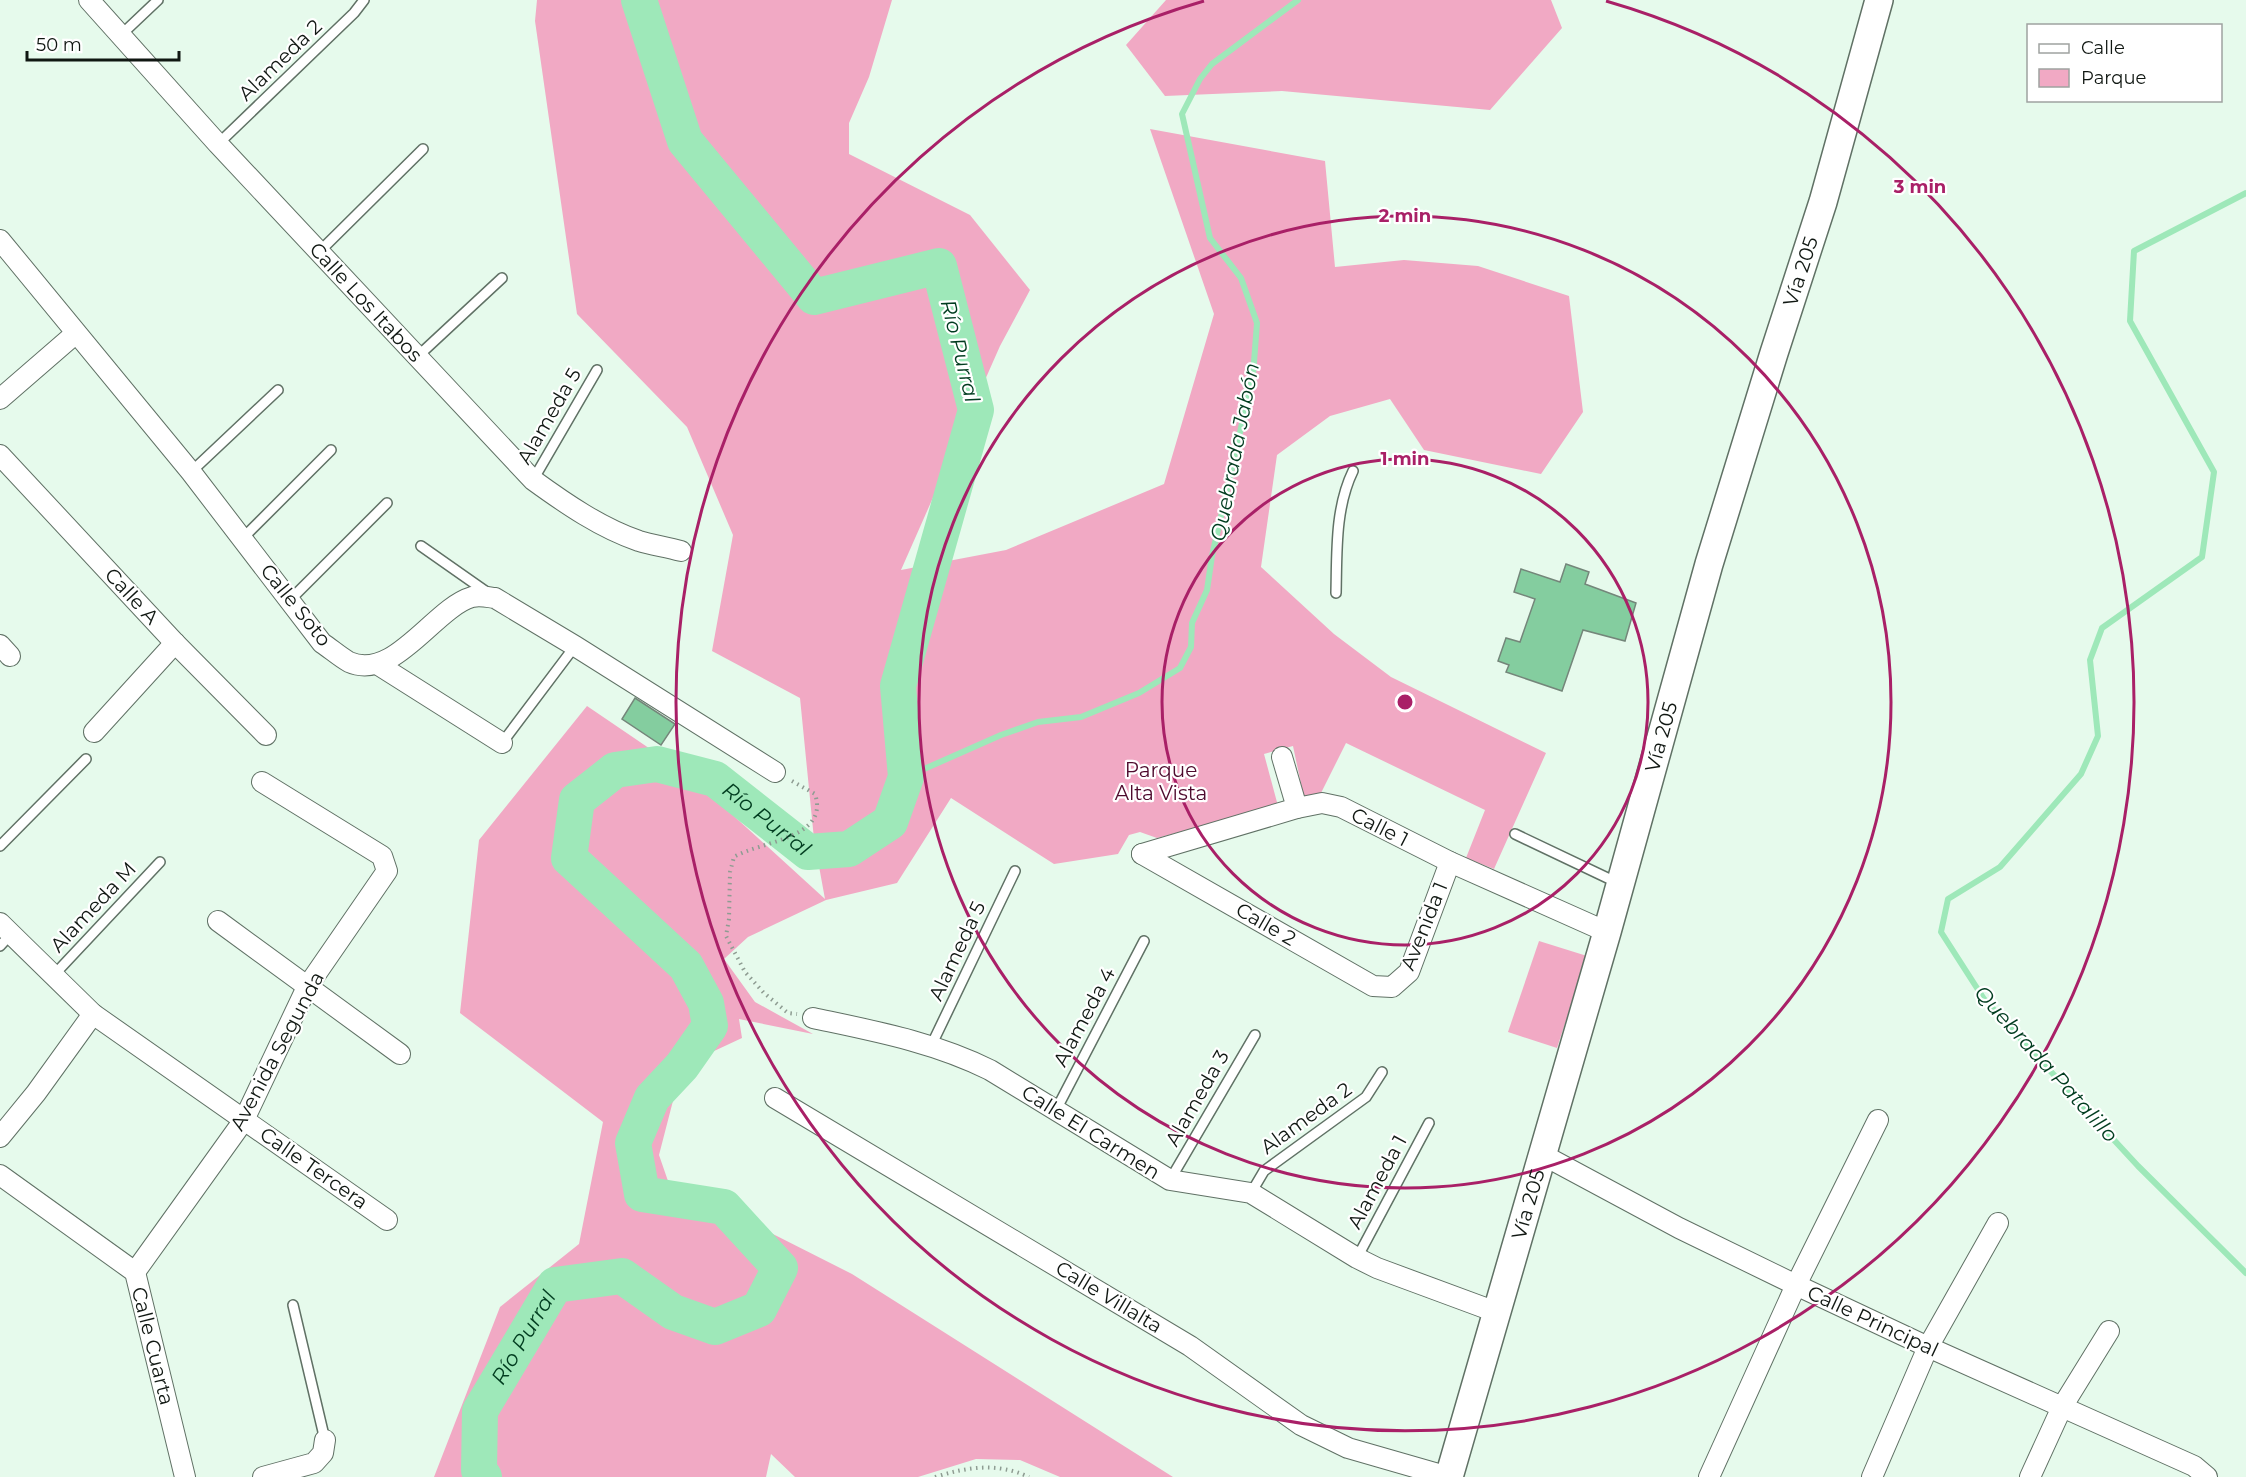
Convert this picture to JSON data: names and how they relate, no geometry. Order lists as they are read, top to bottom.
{
  "streets": {
    "main road": ["Vía 205"],
    "street": [
      "Calle Los Itabos",
      "Calle A",
      "Calle Soto",
      "Calle 1",
      "Calle 2",
      "Avenida 1",
      "Avenida Segunda",
      "Calle El Carmen",
      "Calle Tercera",
      "Calle Villalta",
      "Calle Principal",
      "Calle Cuarta"
    ],
    "lane": [
      "Alameda 2",
      "Alameda 5",
      "Alameda M",
      "Alameda 4",
      "Alameda 3",
      "Alameda 1"
    ]
  },
  "crossings": [
    ["Alameda 2", "Calle Los Itabos"],
    ["Alameda 2", "Calle El Carmen"],
    ["Vía 205", "Calle 1"],
    ["Vía 205", "Calle El Carmen"],
    ["Vía 205", "Calle Villalta"],
    ["Vía 205", "Calle Principal"],
    ["Calle Los Itabos", "Alameda 5"],
    ["Alameda 5", "Calle El Carmen"],
    ["Calle 1", "Calle 2"],
    ["Calle 1", "Avenida 1"],
    ["Alameda M", "Calle Tercera"],
    ["Calle 2", "Avenida 1"],
    ["Alameda 4", "Calle El Carmen"],
    ["Avenida Segunda", "Calle Tercera"],
    ["Avenida Segunda", "Calle Cuarta"],
    ["Alameda 3", "Calle El Carmen"],
    ["Calle El Carmen", "Alameda 1"]
  ],
  "water": ["Río Purral", "Quebrada Jabón", "Quebrada Patalillo"],
  "parks": ["Parque Alta Vista"],
  "legend": ["Calle", "Parque"],
  "scale_bar": "50 m",
  "rings": ["3 min", "2 min", "1 min"]
}
